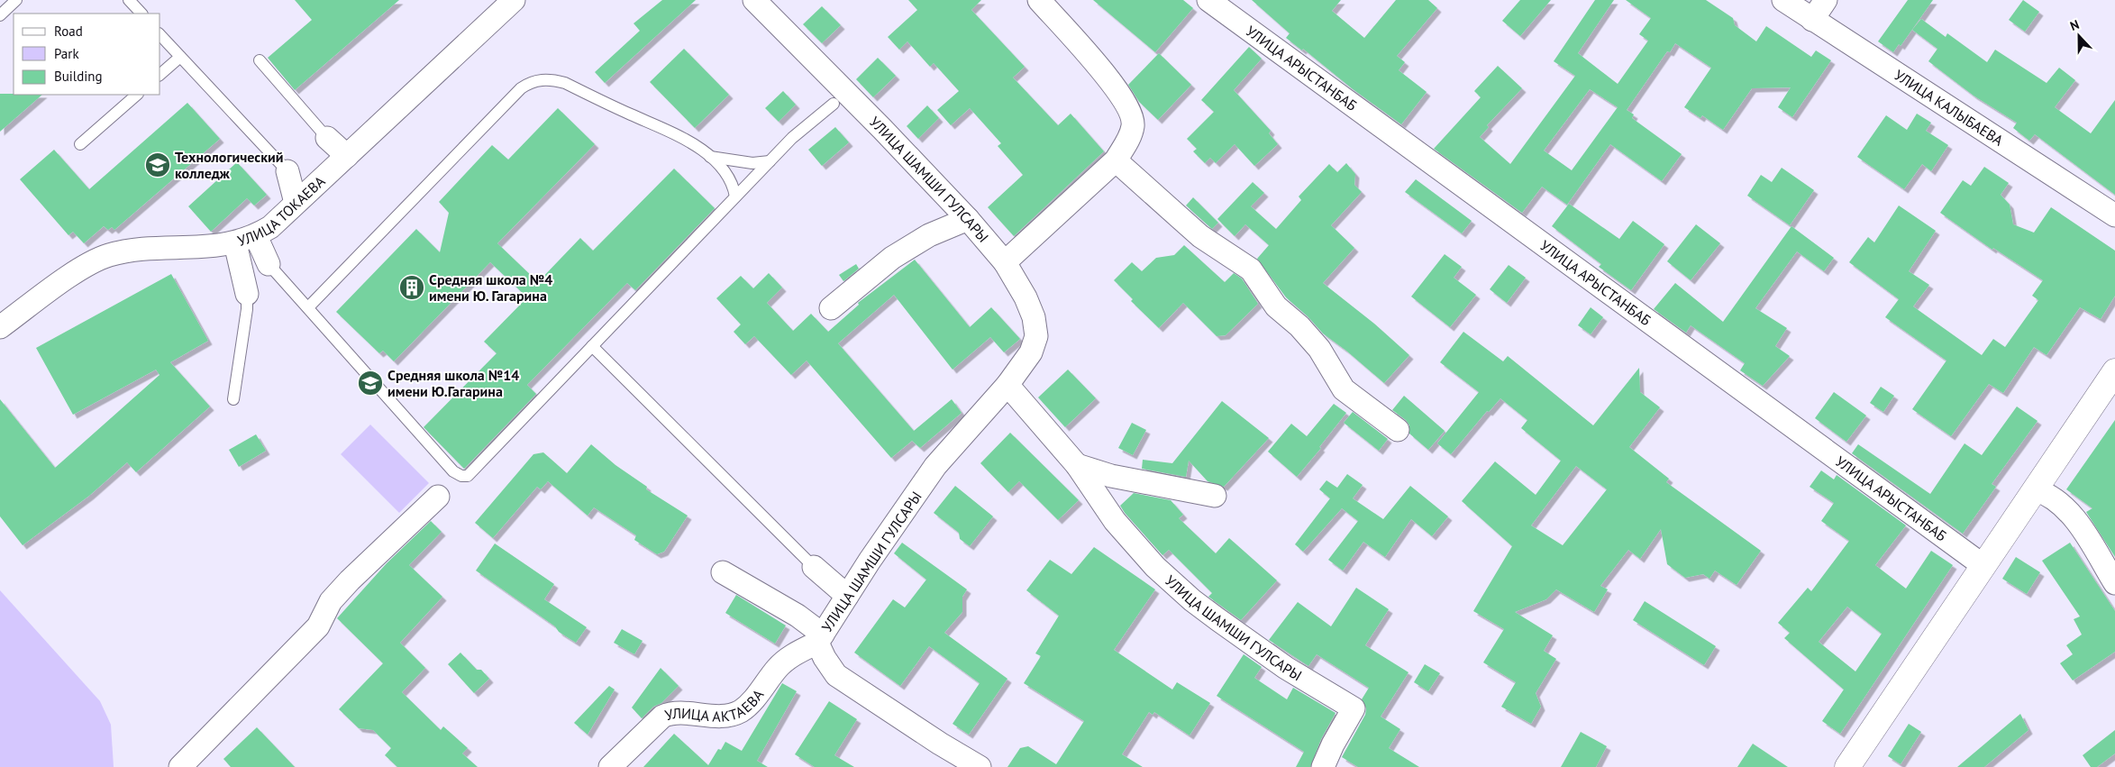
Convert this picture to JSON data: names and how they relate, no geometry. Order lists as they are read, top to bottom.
{
  "streets": {
    "street": [
      "УЛИЦА АРЫСТАНБАБ",
      "УЛИЦА КАЛЫБАЕВА",
      "УЛИЦА ШАМШИ ГУЛСАРЫ",
      "УЛИЦА ТОКАЕВА",
      "УЛИЦА АКТАЕВА"
    ]
  },
  "crossings": [
    ["УЛИЦА ШАМШИ ГУЛСАРЫ", "УЛИЦА АКТАЕВА"]
  ],
  "places": {
    "school or university": ["Технологический колледж", "Средняя школа №14 имени Ю.Гагарина"],
    "building": ["Средняя школа №4 имени Ю. Гагарина"]
  },
  "legend": ["Road", "Park", "Building"],
  "north": "top"
}
